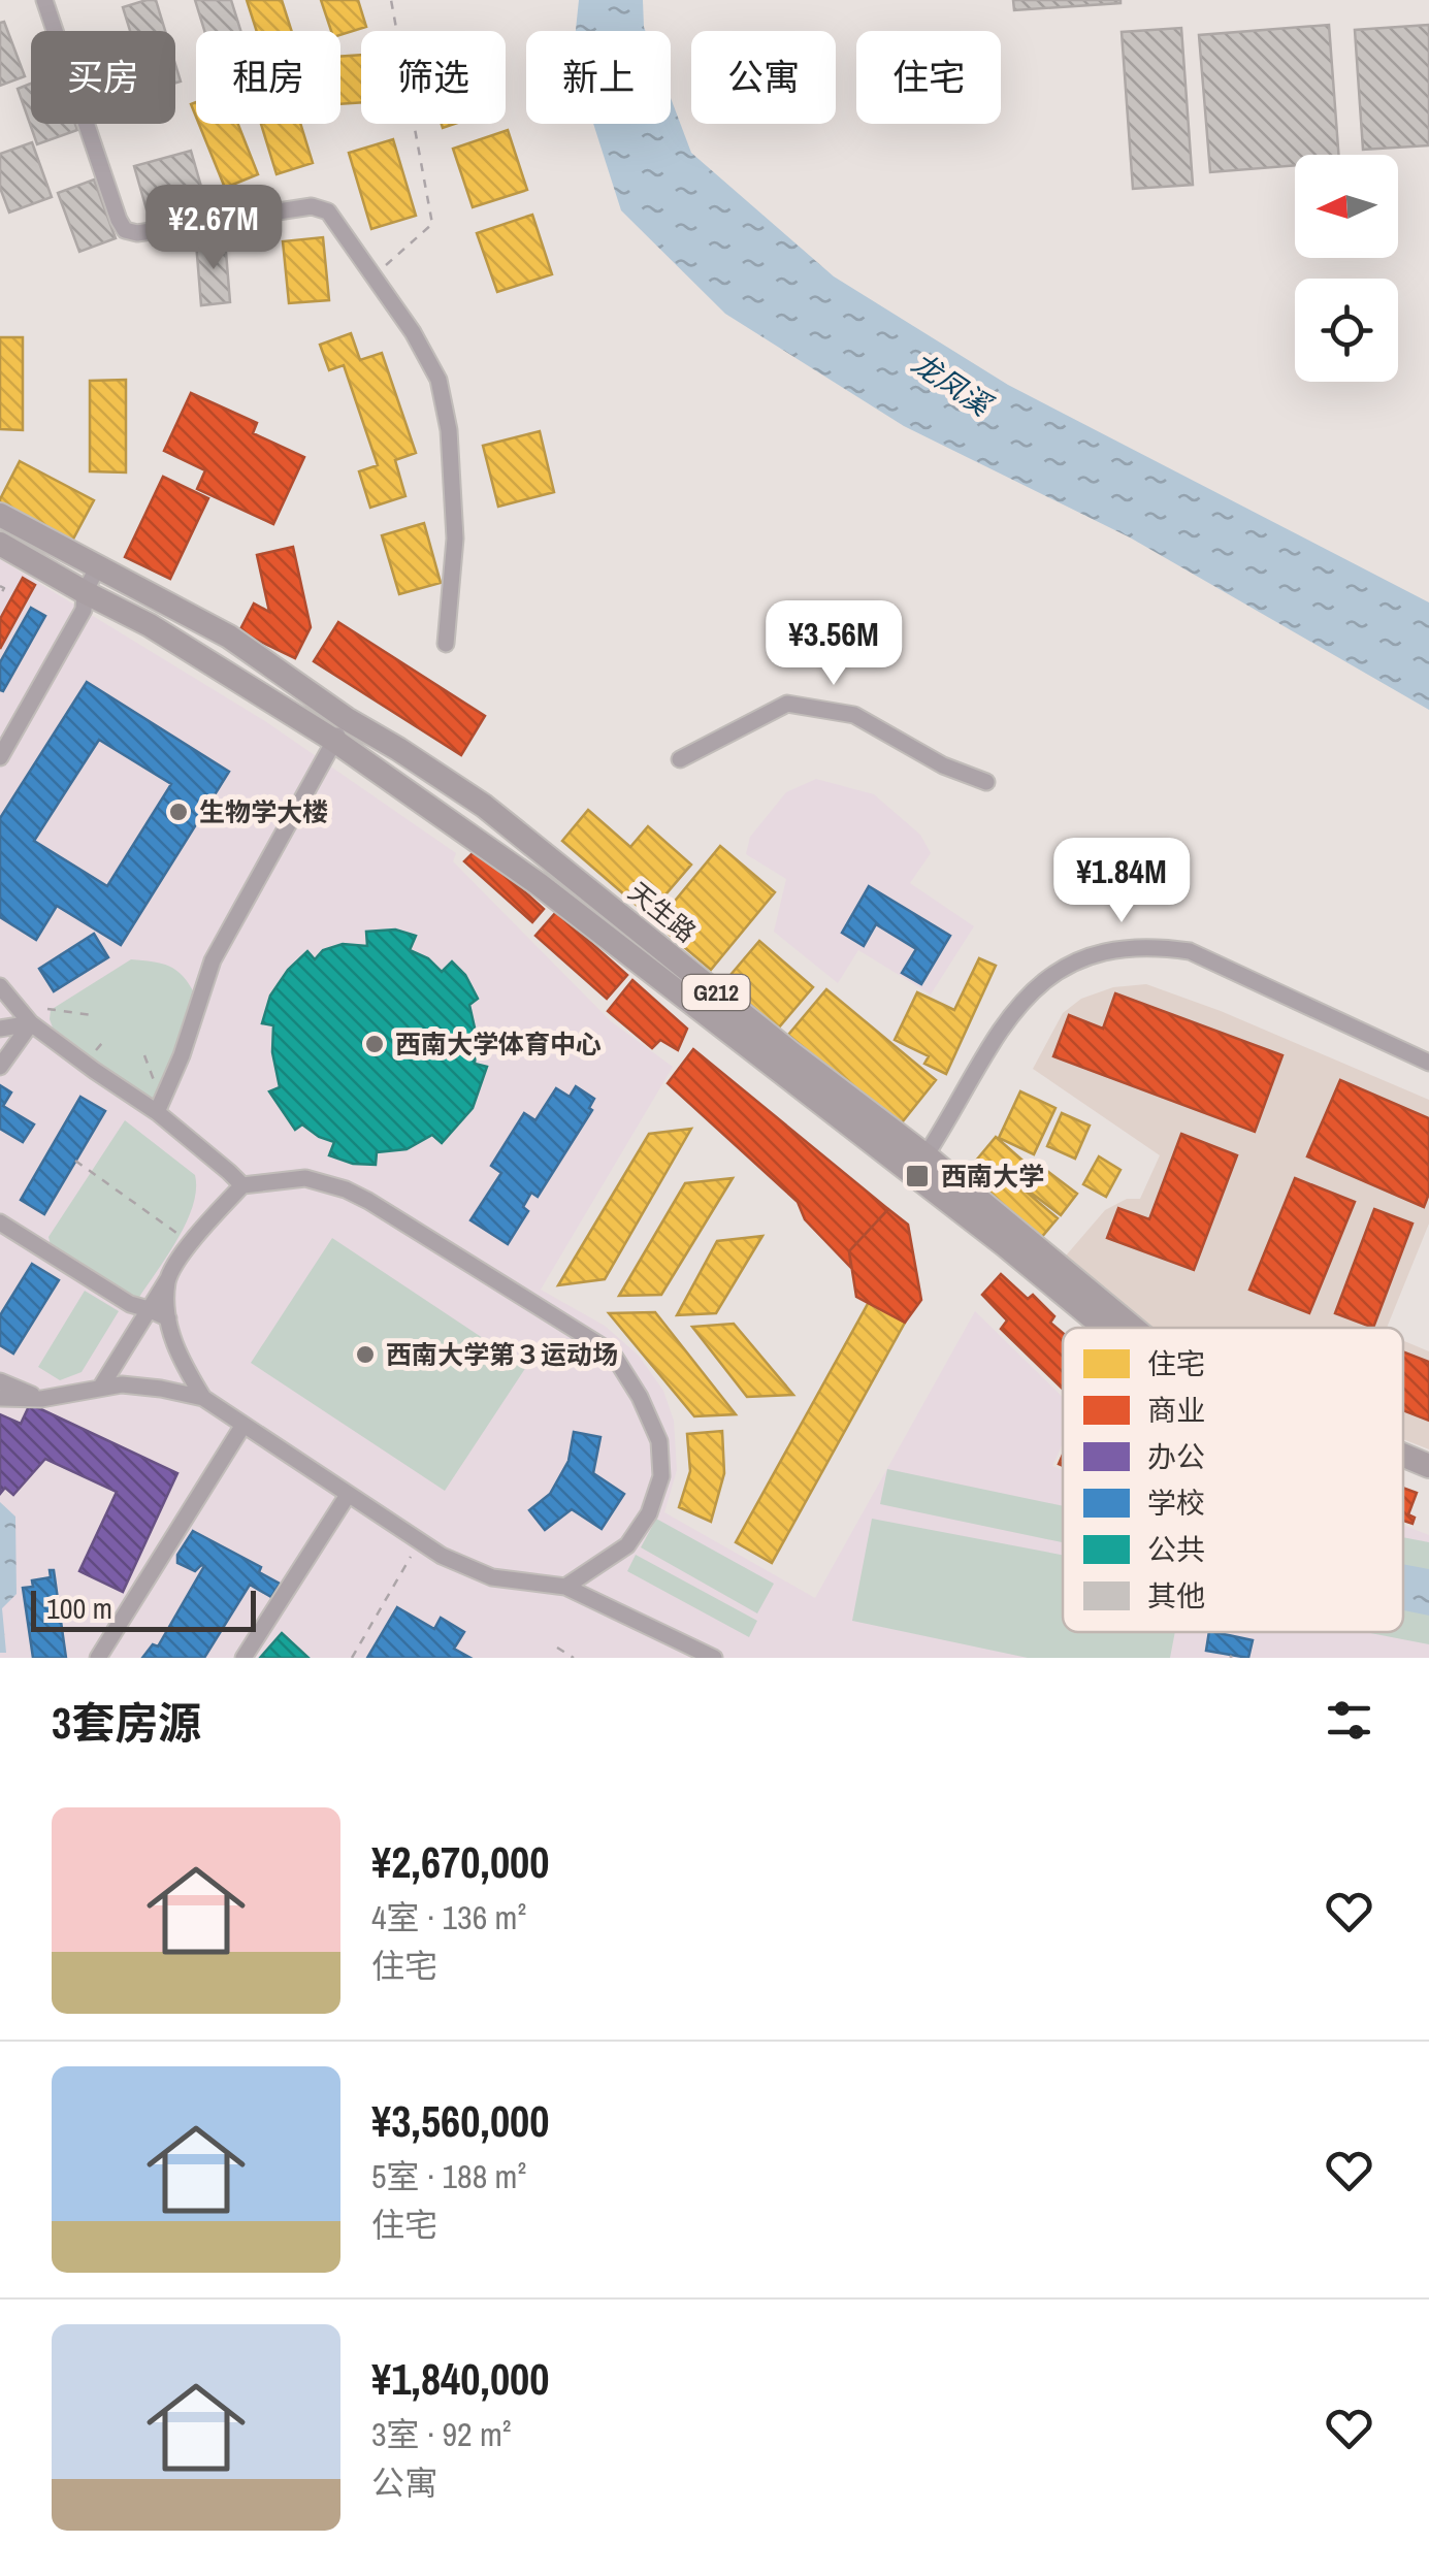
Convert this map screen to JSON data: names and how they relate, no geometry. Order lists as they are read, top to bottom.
{
  "streets": {
    "highway": ["天生路", "G212"]
  },
  "water": ["龙凤溪"],
  "places": {
    "other": ["生物学大楼", "西南大学体育中心", "西南大学第３运动场"],
    "transit": ["西南大学"]
  },
  "legend": [
    "住宅",
    "商业",
    "办公",
    "学校",
    "公共",
    "其他"
  ],
  "scale_bar": "100 m",
  "north": "left",
  "page": {
    "chip": [
      "买房",
      "租房",
      "筛选",
      "新上",
      "公寓",
      "住宅"
    ],
    "price": ["¥2.67M", "¥3.56M", "¥1.84M"],
    "scale": "100 m",
    "heading": "3套房源",
    "list": [
      {
        "name": "¥2,670,000",
        "note": "4室 · 136 m² · 住宅"
      },
      {
        "name": "¥3,560,000",
        "note": "5室 · 188 m² · 住宅"
      },
      {
        "name": "¥1,840,000",
        "note": "3室 · 92 m² · 公寓"
      }
    ]
  }
}
